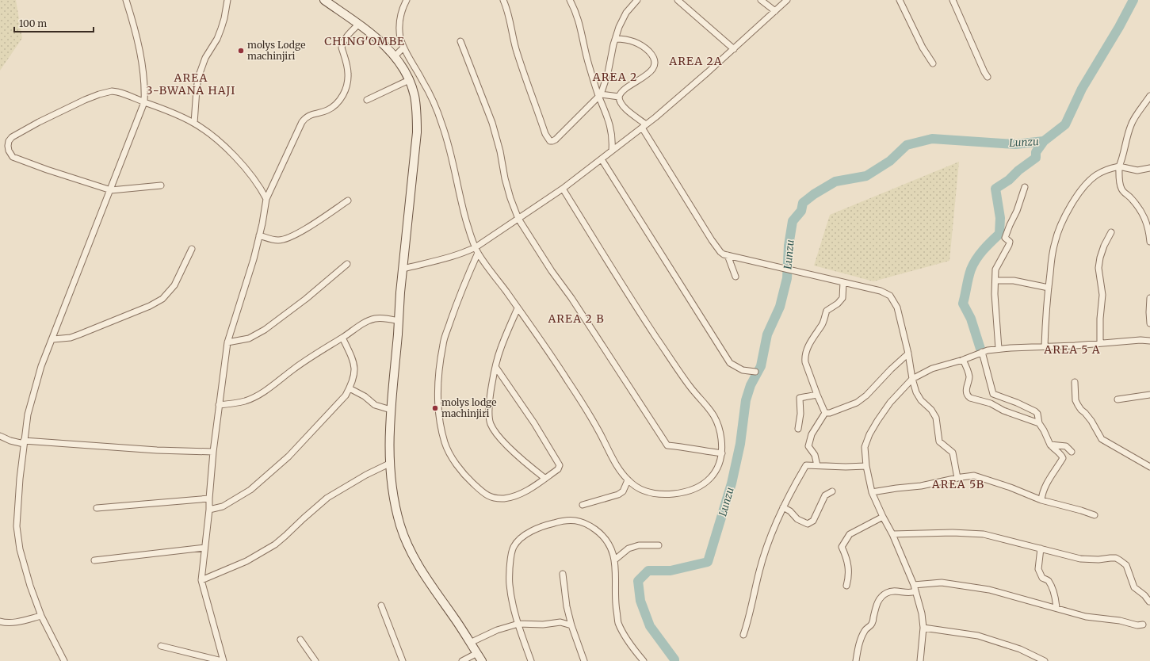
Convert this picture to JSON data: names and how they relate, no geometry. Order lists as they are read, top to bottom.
{
  "districts": [
    "CHING'OMBE",
    "AREA 2A",
    "AREA 2",
    "AREA 3-BWANA HAJI",
    "AREA 2 B",
    "AREA 5 A",
    "AREA 5B"
  ],
  "water": ["Lunzu"],
  "places": ["molys Lodge machinjiri", "molys lodge machinjiri"],
  "scale_bar": "100 m"
}
